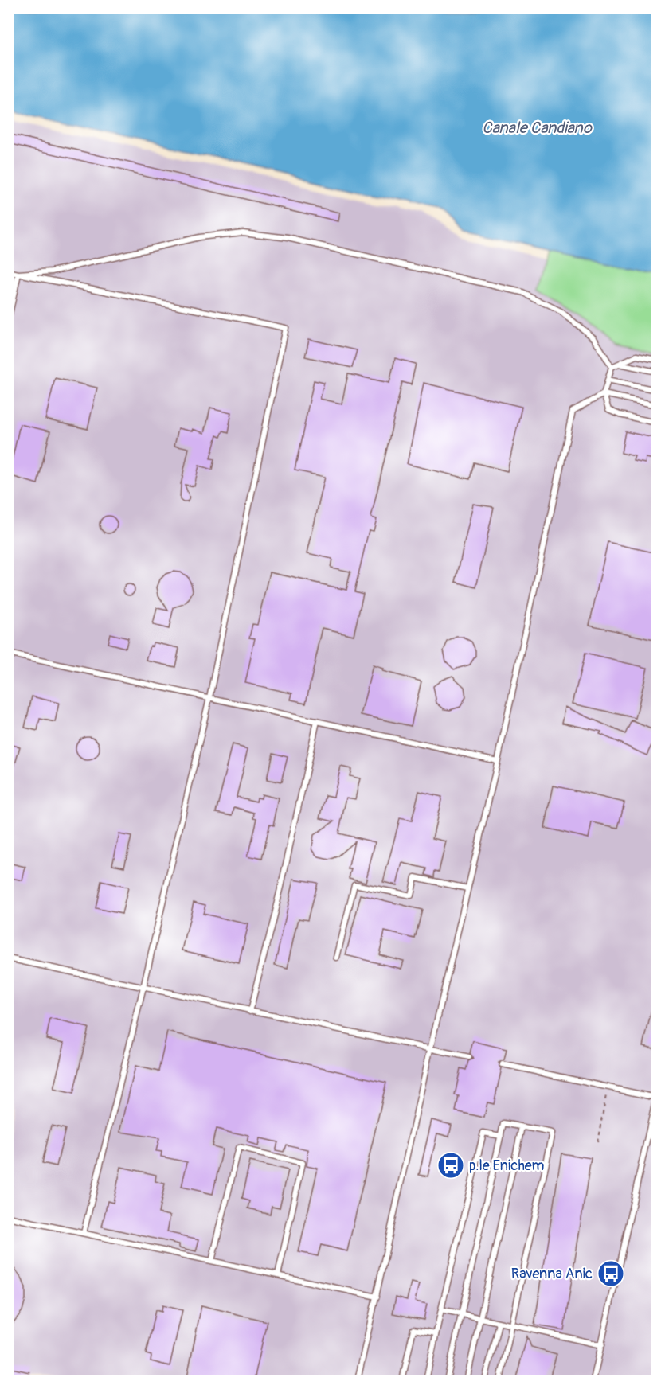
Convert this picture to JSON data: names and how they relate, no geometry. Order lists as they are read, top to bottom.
{
  "water": ["Canale Candiano"],
  "places": {
    "bus stop": ["p.le Enichem", "Ravenna Anic"]
  }
}
